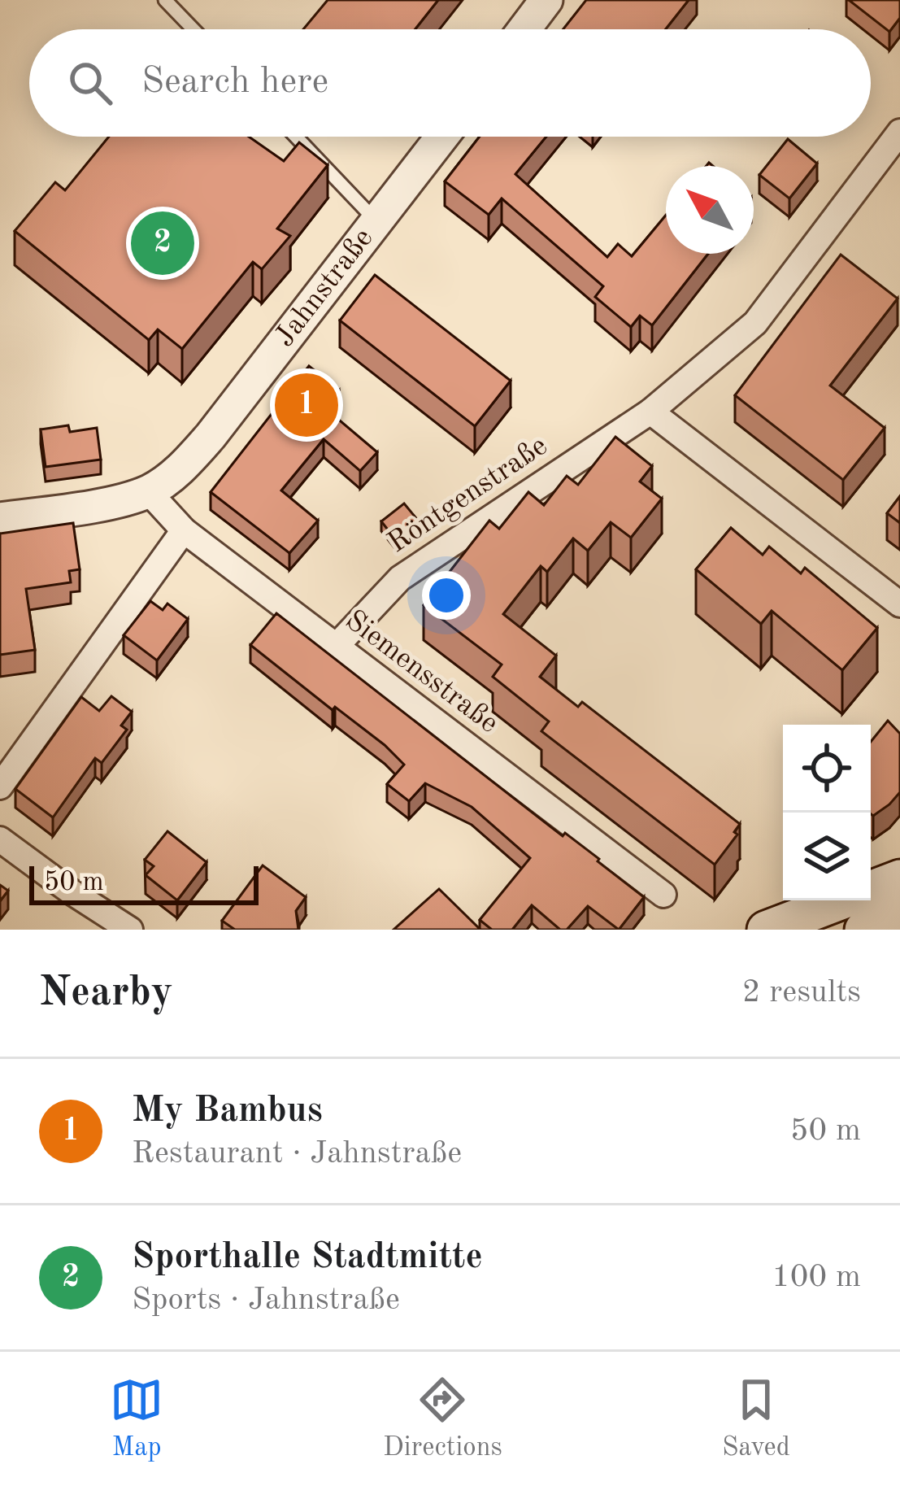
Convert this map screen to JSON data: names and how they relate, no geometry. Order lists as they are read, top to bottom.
{
  "streets": {
    "street": ["Jahnstraße", "Röntgenstraße", "Siemensstraße"]
  },
  "crossings": [
    ["Jahnstraße", "Siemensstraße"],
    ["Röntgenstraße", "Siemensstraße"]
  ],
  "scale_bar": "50 m",
  "north": "top left",
  "page": {
    "search": "Search here",
    "pins": ["2", "1"],
    "scale": "50 m",
    "heading": ["Nearby", "2 results"],
    "list": [
      {
        "mark": "1",
        "name": "My Bambus",
        "note": "Restaurant · Jahnstraße",
        "value": "50 m"
      },
      {
        "mark": "2",
        "name": "Sporthalle Stadtmitte",
        "note": "Sports · Jahnstraße",
        "value": "100 m"
      }
    ],
    "nav": ["Map", "Directions", "Saved"]
  }
}
